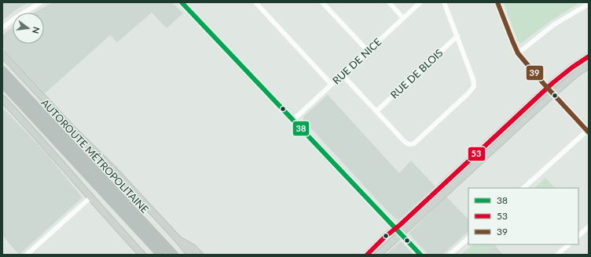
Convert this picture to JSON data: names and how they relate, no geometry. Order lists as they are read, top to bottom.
{
  "streets": {
    "highway": ["AUTOROUTE MÉTROPOLITAINE"],
    "street": ["RUE DE NICE", "RUE DE BLOIS"]
  },
  "lines": ["transit line 38", "transit line 39", "transit line 53"],
  "legend": ["38", "53", "39"],
  "north": "right"
}
